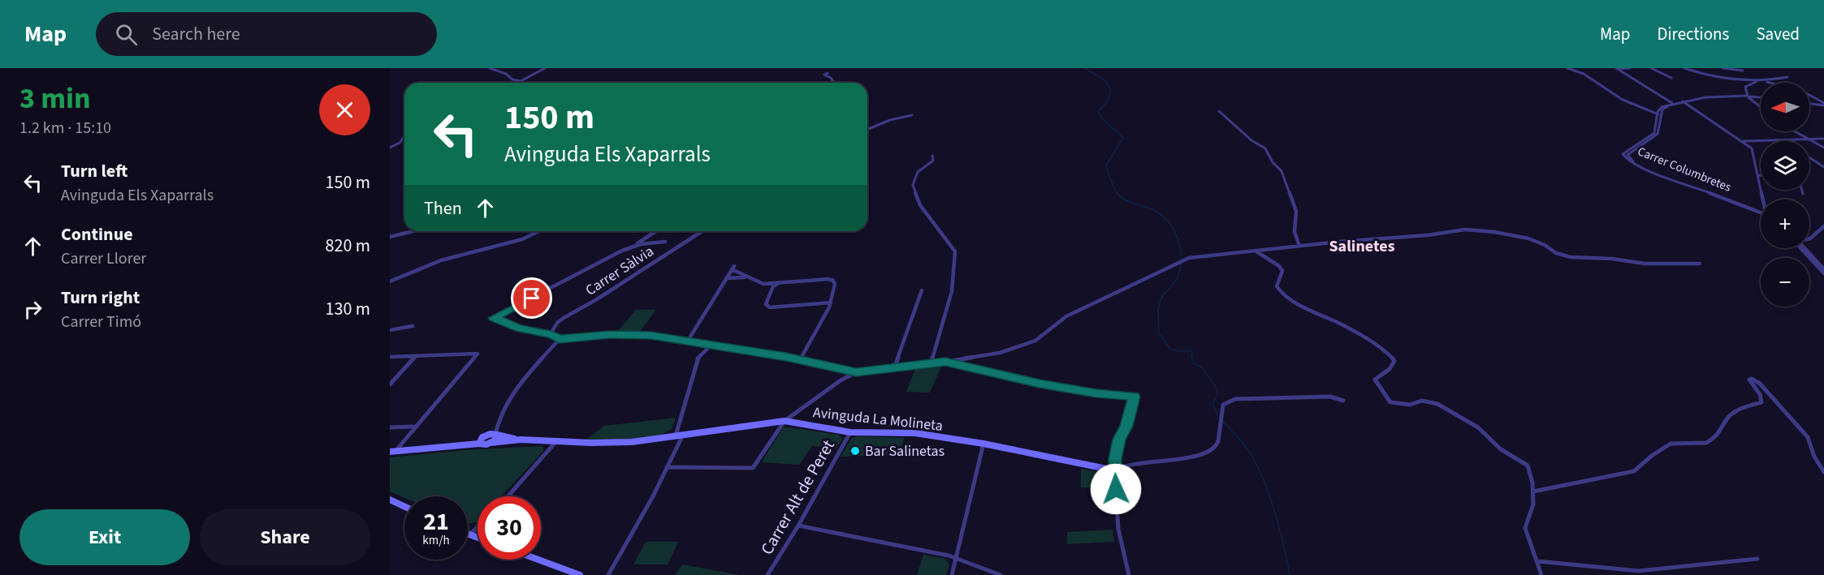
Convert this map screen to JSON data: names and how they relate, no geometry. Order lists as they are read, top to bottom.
{
  "streets": {
    "street": [
      "Carrer Columbretes",
      "Carrer Sàlvia",
      "Avinguda La Molineta",
      "Carrer Alt de Peret"
    ]
  },
  "crossings": [
    ["Avinguda La Molineta", "Carrer Alt de Peret"]
  ],
  "districts": ["Salinetes"],
  "places": ["Bar Salinetas"],
  "north": "left",
  "page": {
    "header": "Map",
    "search": "Search here",
    "nav": ["Map", "Directions", "Saved"],
    "heading": ["3 min", "1.2 km · 15:10"],
    "map_buttons": ["+", "−"],
    "turn": ["150 m", "Avinguda Els Xaparrals"],
    "list": [
      {
        "name": "Turn left",
        "note": "Avinguda Els Xaparrals",
        "value": "150 m"
      },
      {
        "name": "Continue",
        "note": "Carrer Llorer",
        "value": "820 m"
      },
      {
        "name": "Turn right",
        "note": "Carrer Timó",
        "value": "130 m"
      }
    ],
    "then": "Then",
    "speed": "21 km/h",
    "limit": "30",
    "buttons": ["Exit", "Share"]
  }
}
